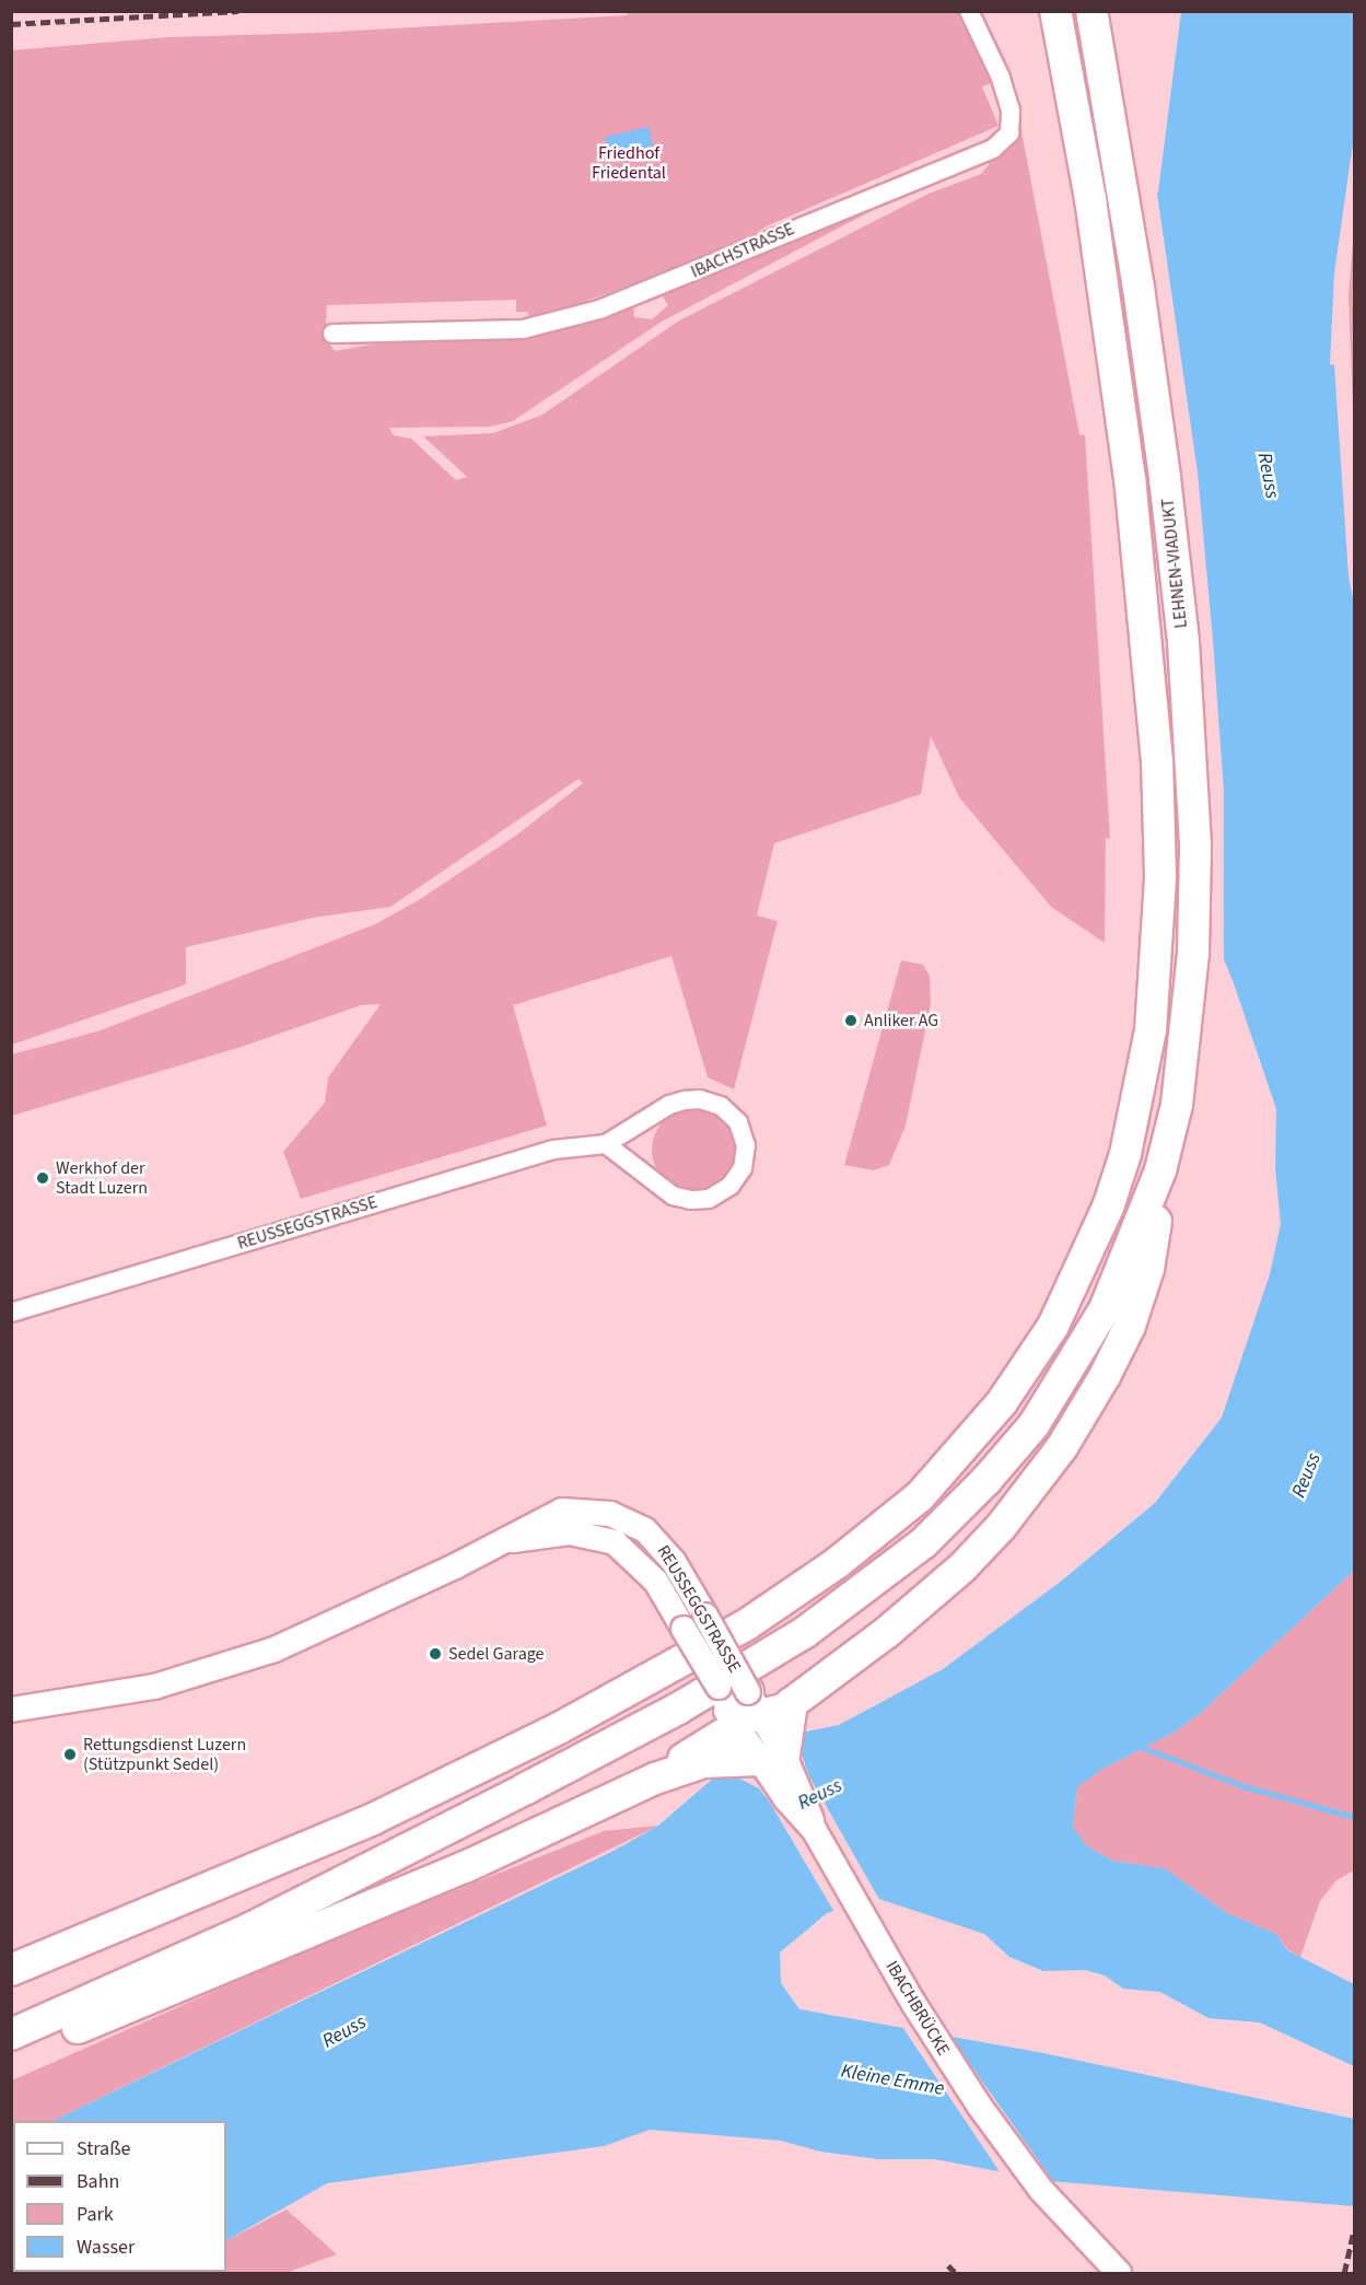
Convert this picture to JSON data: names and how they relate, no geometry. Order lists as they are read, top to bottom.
{
  "streets": {
    "highway": ["LEHNEN-VIADUKT"],
    "main road": ["REUSSEGGSTRASSE", "IBACHBRÜCKE"],
    "street": ["IBACHSTRASSE"]
  },
  "crossings": [
    ["REUSSEGGSTRASSE", "IBACHBRÜCKE"]
  ],
  "water": ["Reuss", "Kleine Emme"],
  "parks": ["Friedhof Friedental"],
  "places": [
    "Anliker AG",
    "Werkhof der Stadt Luzern",
    "Sedel Garage",
    "Rettungsdienst Luzern (Stützpunkt Sedel)"
  ],
  "legend": [
    "Straße",
    "Bahn",
    "Park",
    "Wasser"
  ]
}
